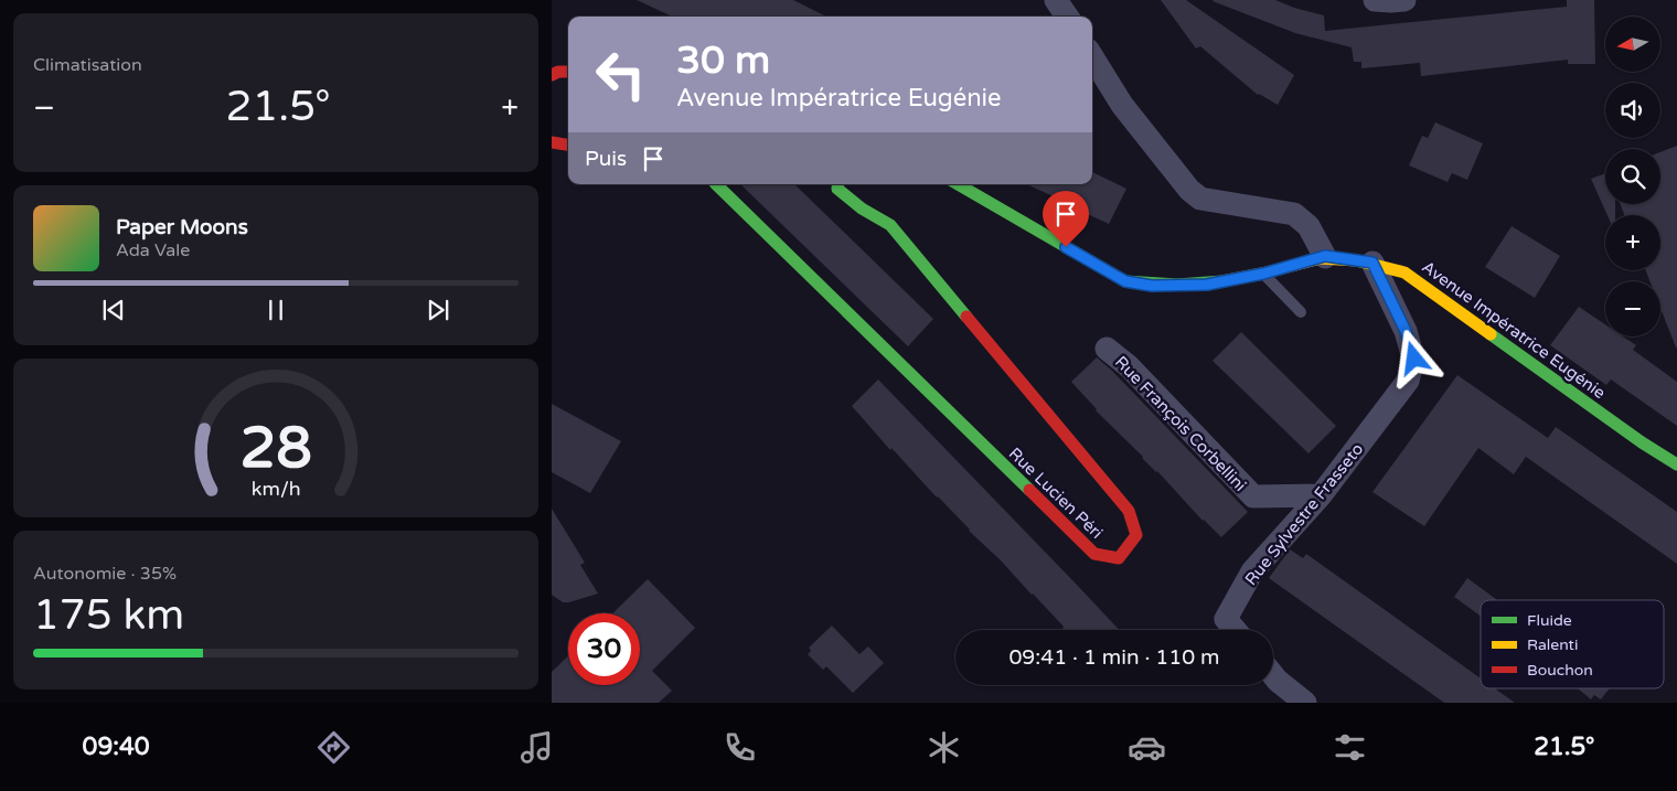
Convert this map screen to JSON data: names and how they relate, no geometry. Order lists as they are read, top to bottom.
{
  "streets": {
    "street": [
      "Avenue Impératrice Eugénie",
      "Rue François Corbellini",
      "Rue Lucien Péri",
      "Rue Sylvestre Frasseto"
    ]
  },
  "crossings": [
    ["Avenue Impératrice Eugénie", "Rue Sylvestre Frasseto"],
    ["Rue François Corbellini", "Rue Sylvestre Frasseto"]
  ],
  "legend": ["Fluide", "Ralenti", "Bouchon"],
  "north": "left",
  "page": {
    "tile": [
      "Climatisation",
      ["Autonomie · 35%", "175 km"]
    ],
    "map_buttons": ["+", "−"],
    "turn": ["30 m", "Avenue Impératrice Eugénie"],
    "heat": ["−", "21.5°", "+"],
    "then": "Puis",
    "song": ["Paper Moons", "Ada Vale"],
    "limit": "30",
    "trip": "09:41 · 1 min · 110 m",
    "tabs": ["09:40", "21.5°"],
    "gauge": ["28", "km/h"]
  }
}
